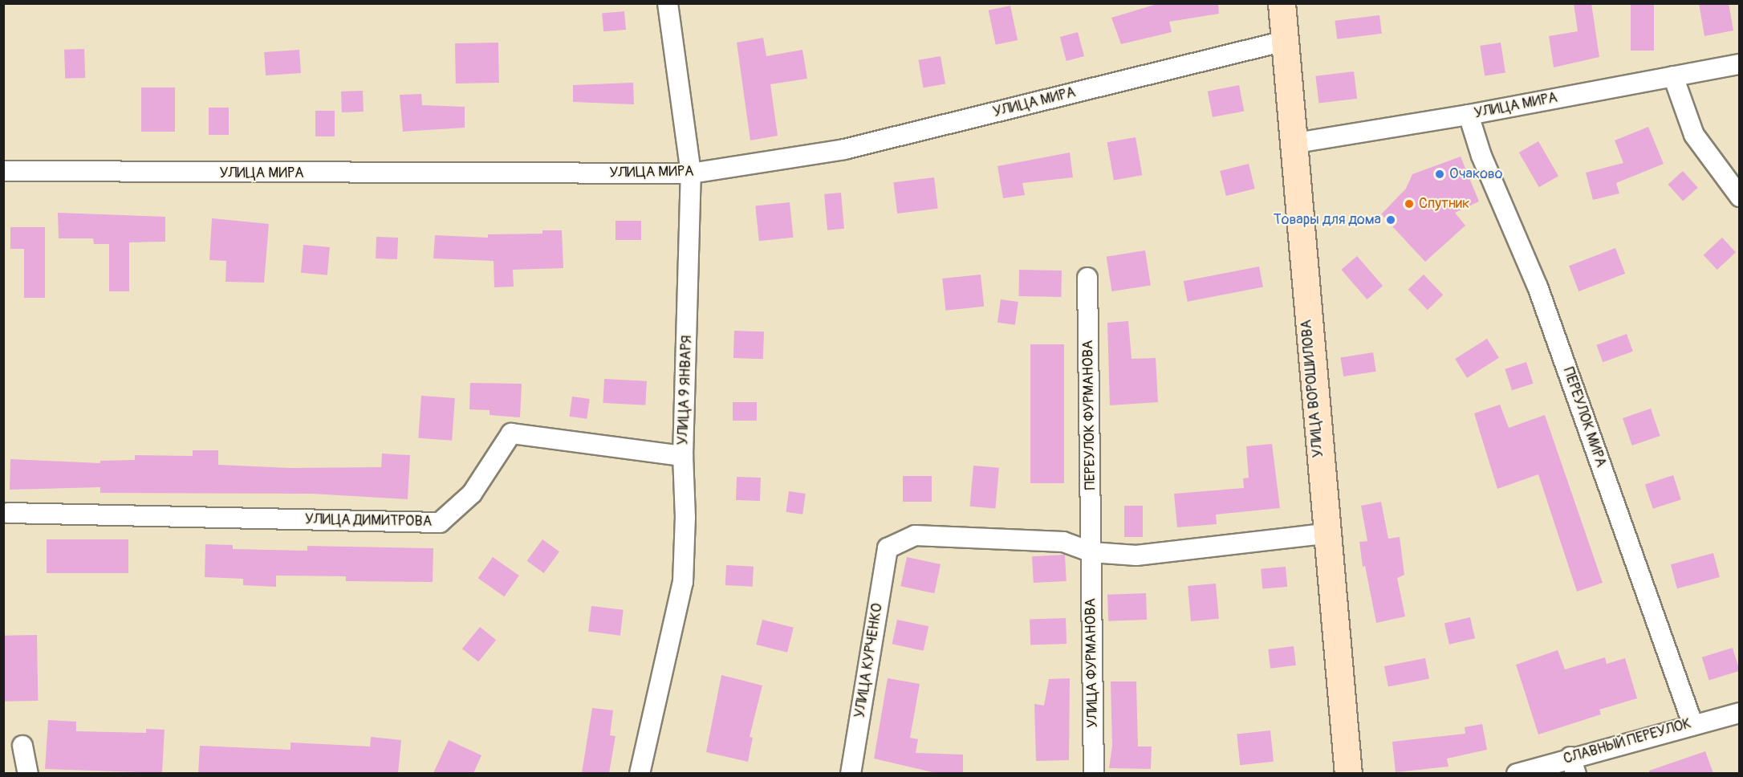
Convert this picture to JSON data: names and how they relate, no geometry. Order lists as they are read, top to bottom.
{
  "streets": {
    "main road": ["УЛИЦА ВОРОШИЛОВА"],
    "street": [
      "УЛИЦА МИРА",
      "УЛИЦА 9 ЯНВАРЯ",
      "ПЕРЕУЛОК ФУРМАНОВА",
      "ПЕРЕУЛОК МИРА",
      "УЛИЦА ДИМИТРОВА",
      "УЛИЦА КУРЧЕНКО",
      "УЛИЦА ФУРМАНОВА",
      "СЛАВНЫЙ ПЕРЕУЛОК"
    ]
  },
  "crossings": [
    ["УЛИЦА МИРА", "УЛИЦА ВОРОШИЛОВА"],
    ["УЛИЦА МИРА", "УЛИЦА 9 ЯНВАРЯ"],
    ["УЛИЦА МИРА", "ПЕРЕУЛОК МИРА"],
    ["УЛИЦА 9 ЯНВАРЯ", "УЛИЦА ДИМИТРОВА"],
    ["ПЕРЕУЛОК ФУРМАНОВА", "УЛИЦА КУРЧЕНКО"],
    ["ПЕРЕУЛОК ФУРМАНОВА", "УЛИЦА ФУРМАНОВА"],
    ["ПЕРЕУЛОК МИРА", "СЛАВНЫЙ ПЕРЕУЛОК"],
    ["УЛИЦА КУРЧЕНКО", "УЛИЦА ФУРМАНОВА"]
  ],
  "places": ["Очаково", "Спутник", "Товары для дома"]
}
